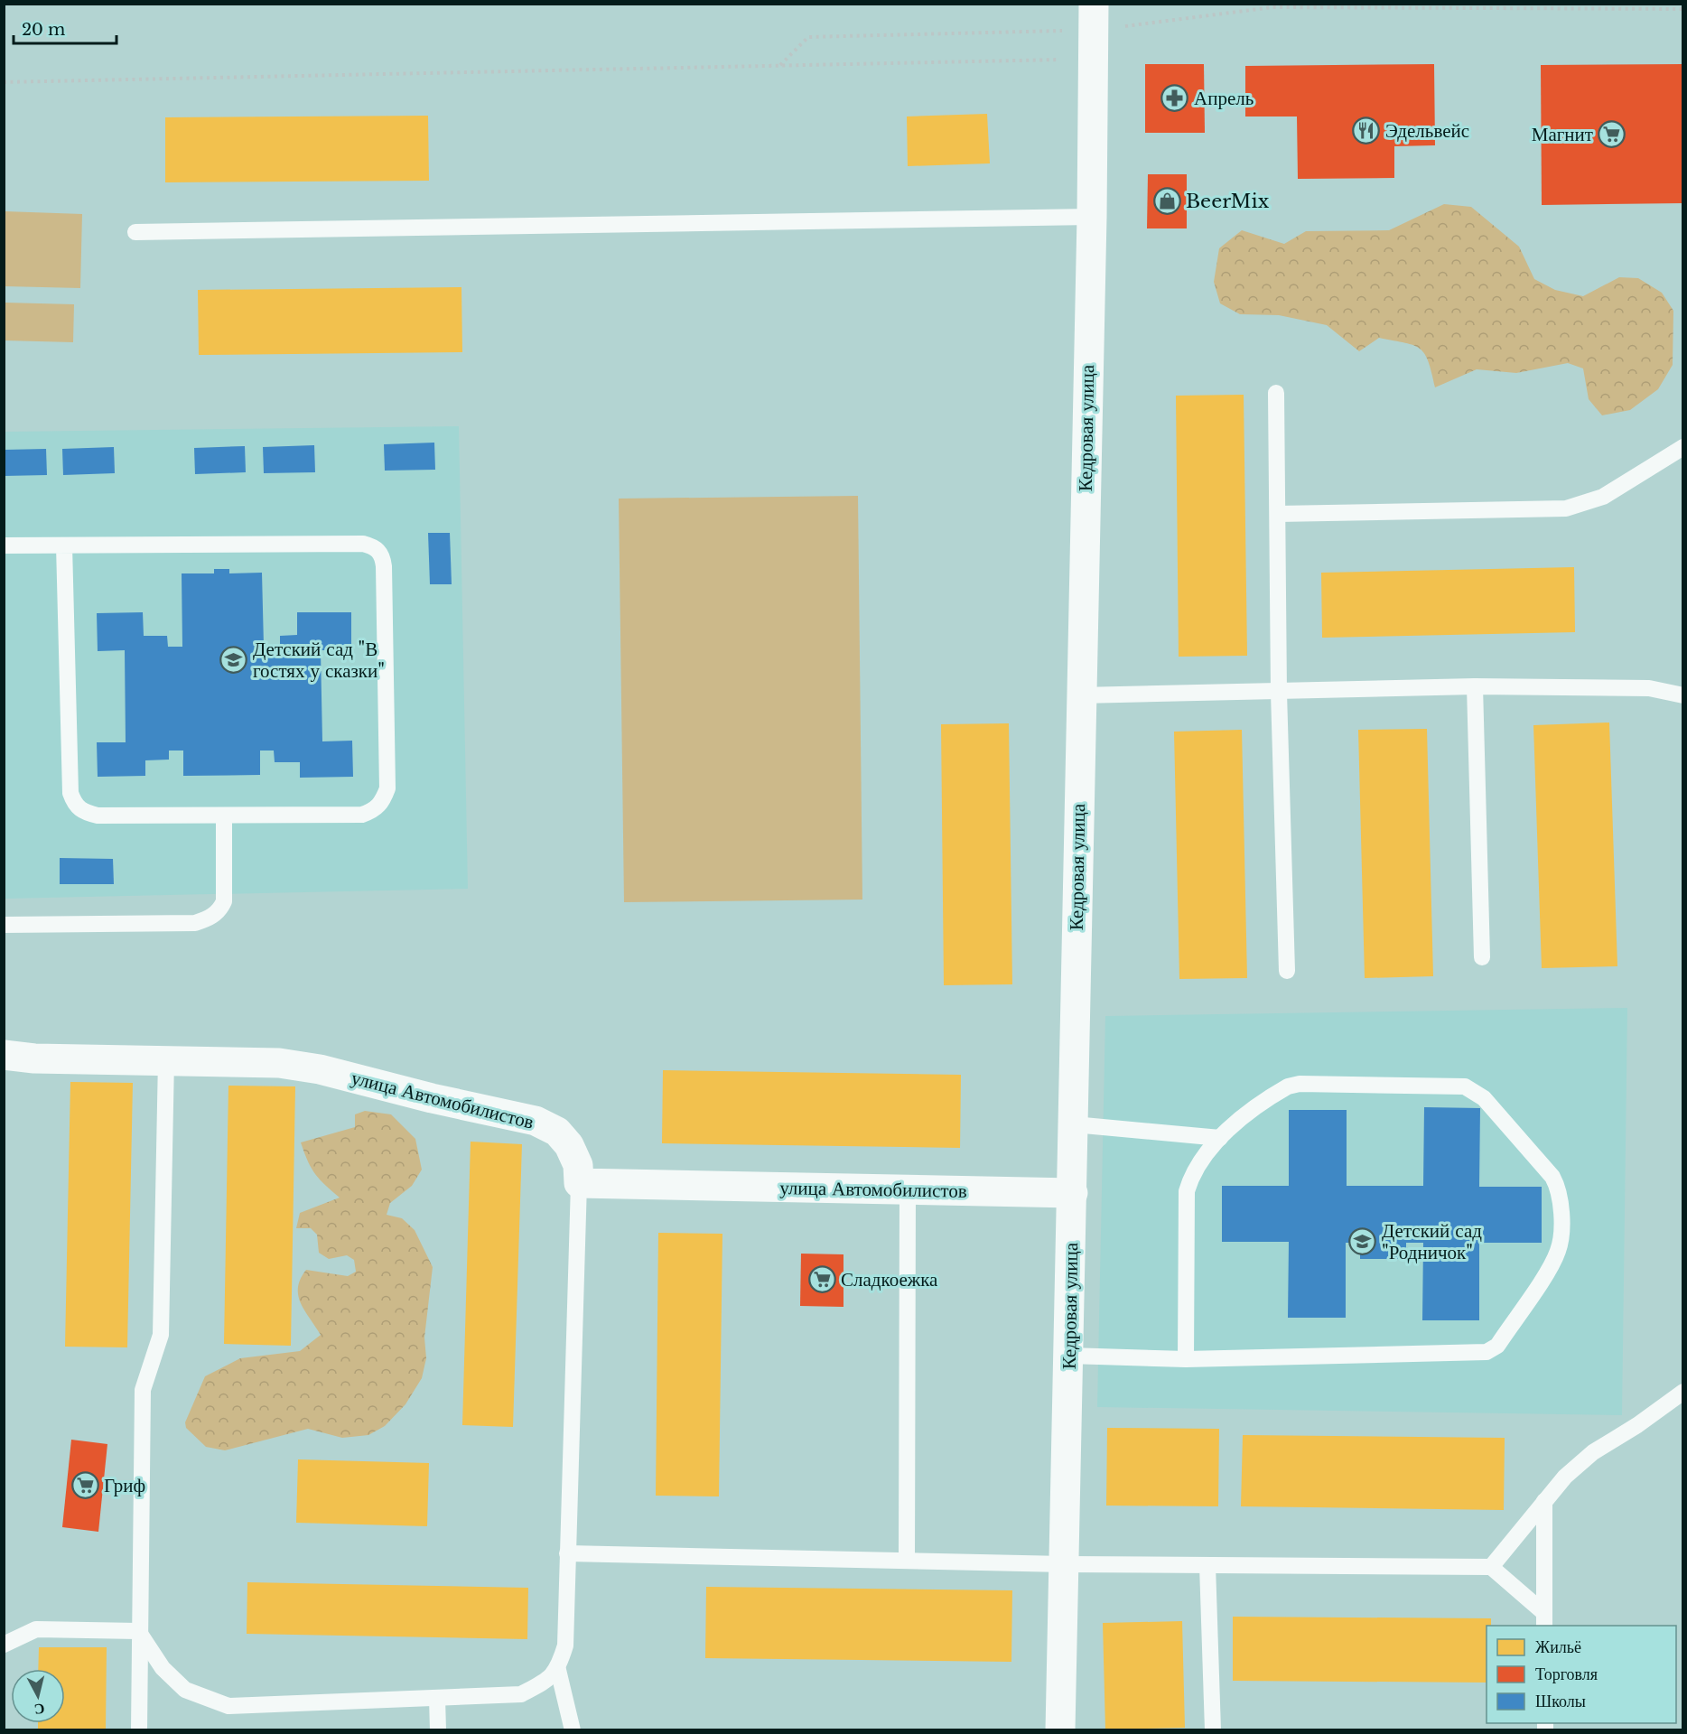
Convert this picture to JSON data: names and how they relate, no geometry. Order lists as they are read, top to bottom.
{
  "streets": {
    "street": ["Кедровая улица", "улица Автомобилистов"]
  },
  "crossings": [
    ["Кедровая улица", "улица Автомобилистов"]
  ],
  "places": {
    "pharmacy": ["Апрель"],
    "restaurant": ["Эдельвейс"],
    "supermarket": ["Магнит", "Сладкоежка", "Гриф"],
    "shop": ["BeerMix"],
    "school or university": ["Детский сад \"В гостях у сказки\"", "Детский сад \"Родничок\""]
  },
  "legend": ["Жильё", "Торговля", "Школы"],
  "scale_bar": "20 m",
  "north": "bottom"
}
